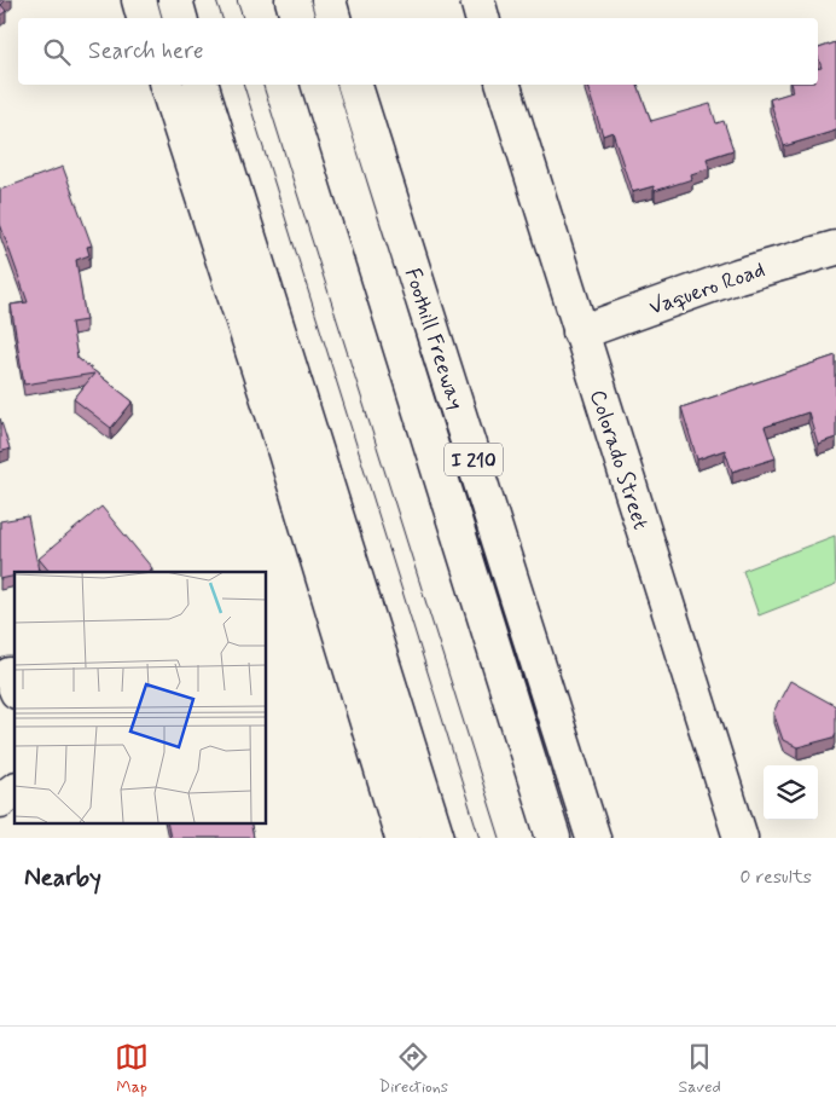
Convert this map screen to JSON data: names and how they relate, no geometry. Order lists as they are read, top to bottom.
{
  "streets": {
    "main road": [
      "Vaquero Road",
      "Foothill Freeway",
      "I 210",
      "Colorado Street"
    ]
  },
  "crossings": [
    ["Vaquero Road", "Colorado Street"]
  ],
  "page": {
    "search": "Search here",
    "heading": ["Nearby", "0 results"],
    "nav": ["Map", "Directions", "Saved"]
  }
}
